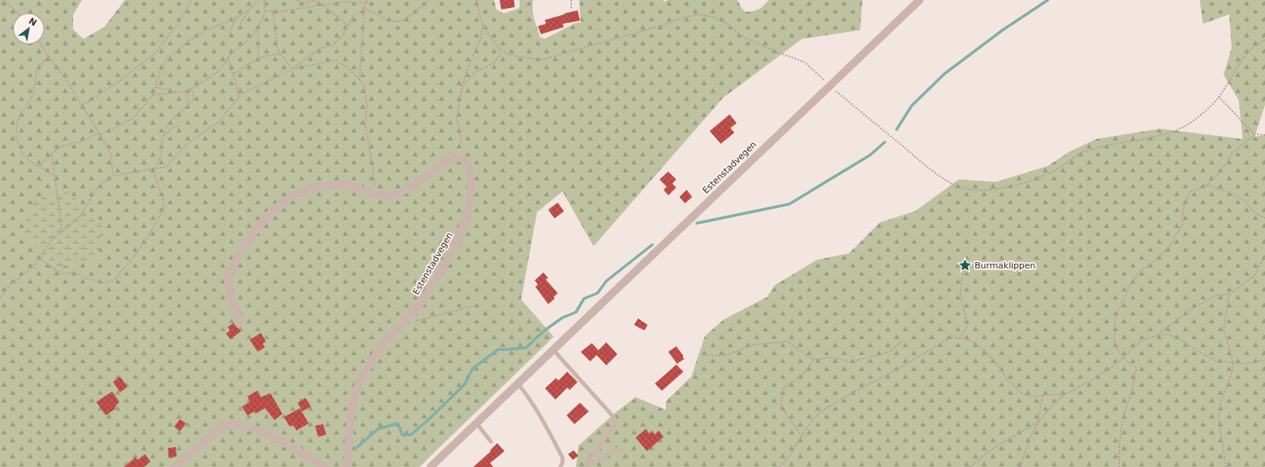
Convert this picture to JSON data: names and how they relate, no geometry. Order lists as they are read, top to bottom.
{
  "streets": {
    "street": ["Estenstadvegen"]
  },
  "places": {
    "place": ["Burmaklippen"]
  },
  "north": "top right"
}
